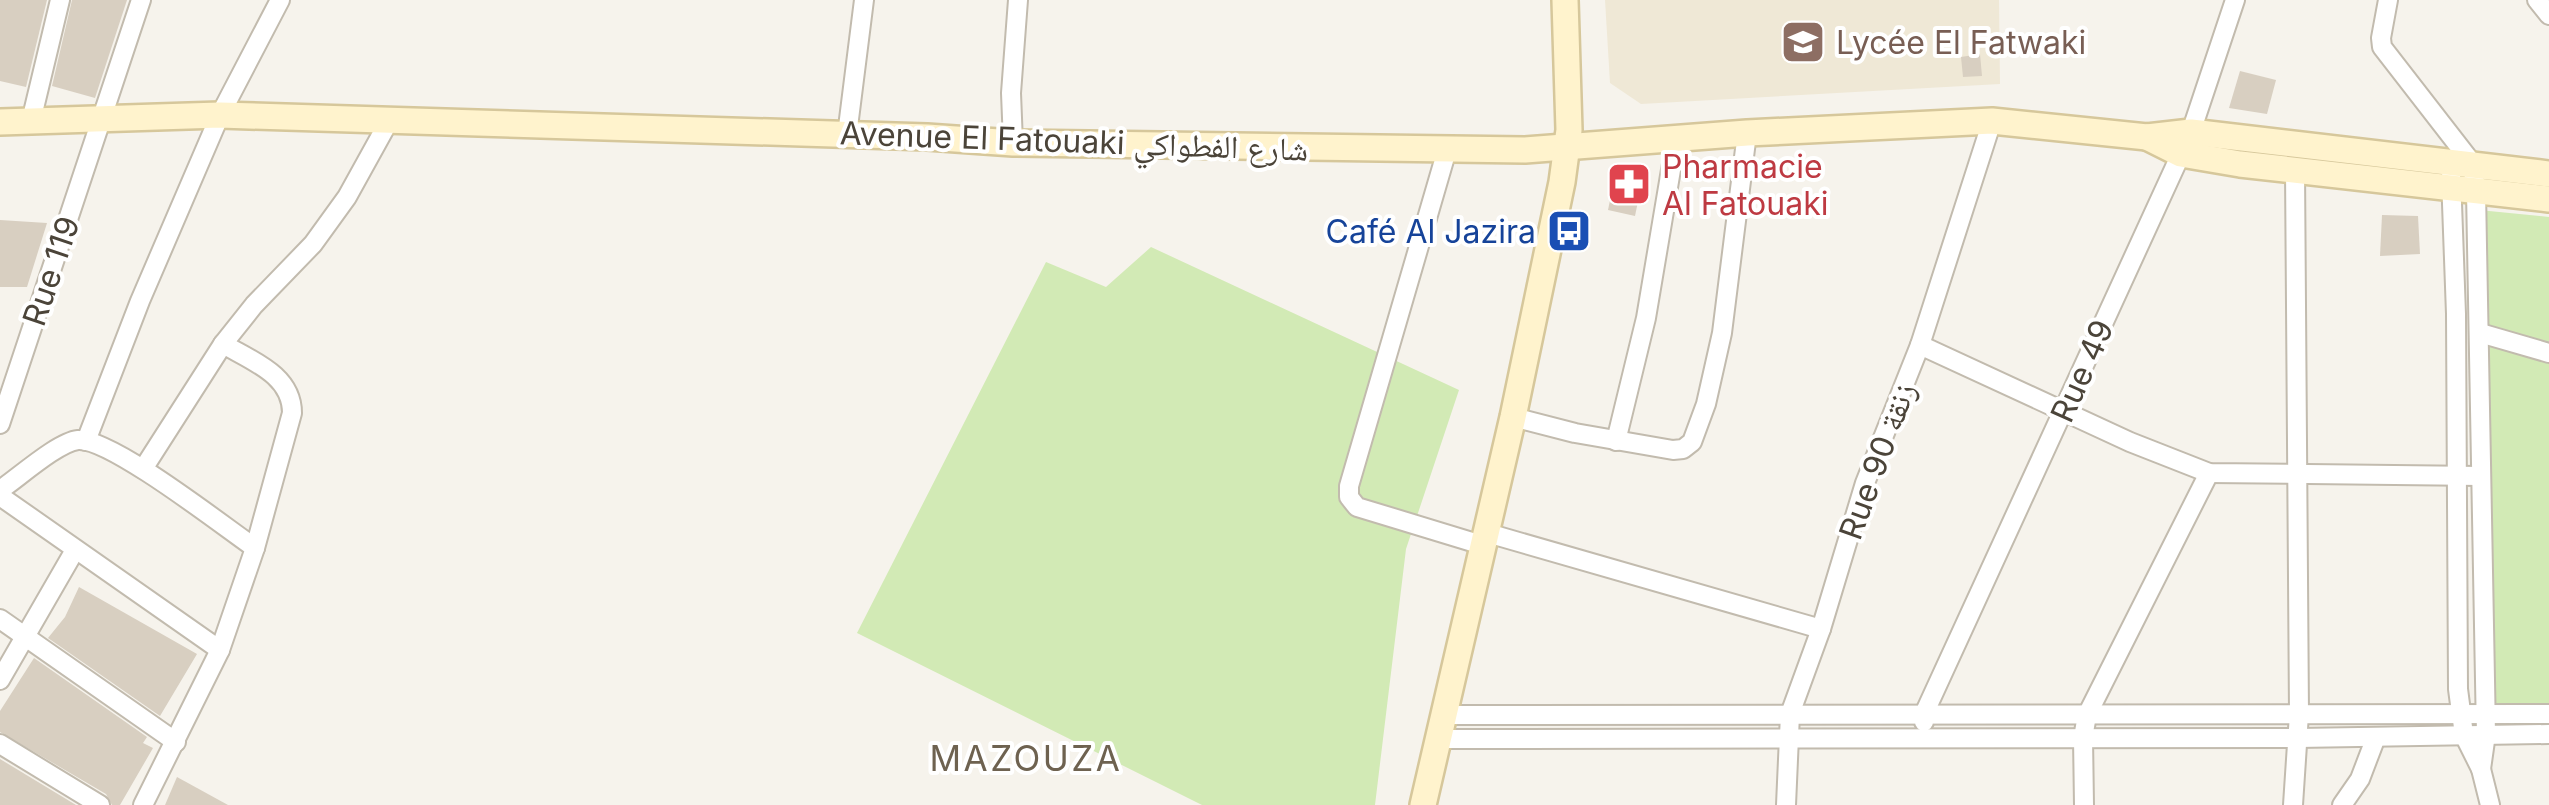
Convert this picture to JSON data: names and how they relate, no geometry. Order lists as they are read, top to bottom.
{
  "streets": {
    "main road": ["Avenue El Fatouaki شارع الفطواكي"],
    "street": ["Rue 119", "Rue 49", "Rue 90 زنقة"]
  },
  "crossings": [
    ["Avenue El Fatouaki شارع الفطواكي", "Rue 119"],
    ["Avenue El Fatouaki شارع الفطواكي", "Rue 49"],
    ["Avenue El Fatouaki شارع الفطواكي", "Rue 90 زنقة"]
  ],
  "districts": ["MAZOUZA"],
  "places": {
    "school or university": ["Lycée El Fatwaki"],
    "pharmacy": ["Pharmacie Al Fatouaki"],
    "bus stop": ["Café Al Jazira"]
  }
}
